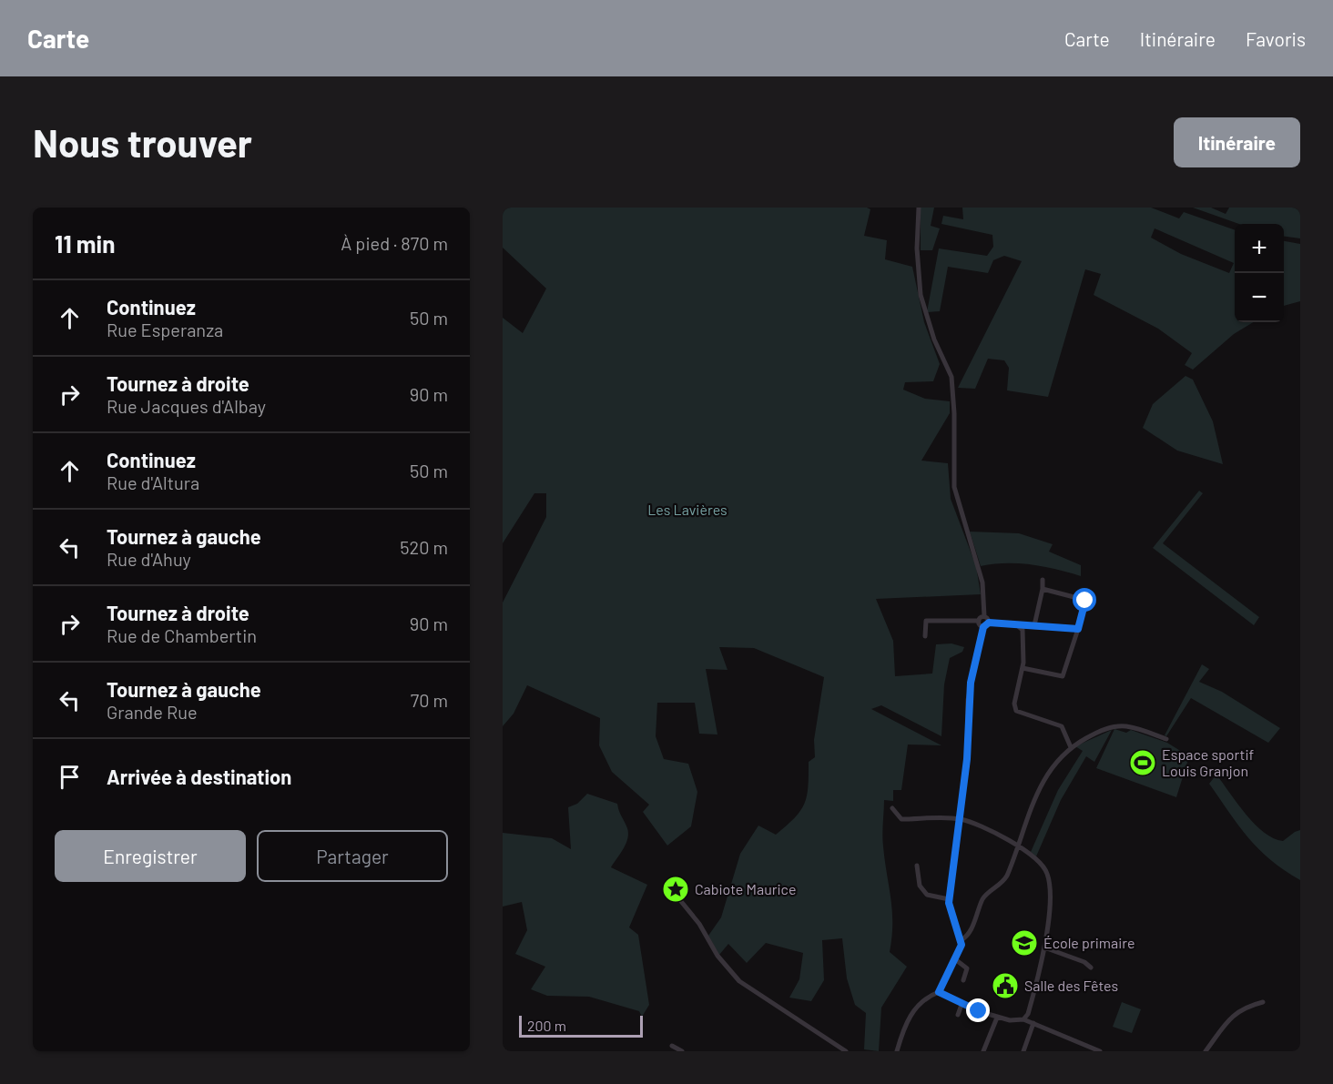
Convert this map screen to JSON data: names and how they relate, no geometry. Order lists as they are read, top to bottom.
{
  "parks": ["Les Lavières"],
  "places": {
    "sports": ["Espace sportif Louis Granjon"],
    "place": ["Cabiote Maurice"],
    "school or university": ["École primaire"],
    "public building": ["Salle des Fêtes"]
  },
  "scale_bar": "200 m",
  "page": {
    "header": "Carte",
    "nav": ["Carte", "Itinéraire", "Favoris"],
    "buttons": [
      "Itinéraire",
      ["Enregistrer", "Partager"]
    ],
    "title": "Nous trouver",
    "heading": ["11 min", "À pied · 870 m"],
    "map_buttons": ["+", "−"],
    "list": [
      ["Continuez", "Rue Esperanza", "50 m"],
      ["Tournez à droite", "Rue Jacques d'Albay", "90 m"],
      ["Continuez", "Rue d'Altura", "50 m"],
      ["Tournez à gauche", "Rue d'Ahuy", "520 m"],
      ["Tournez à droite", "Rue de Chambertin", "90 m"],
      ["Tournez à gauche", "Grande Rue", "70 m"],
      "Arrivée à destination"
    ],
    "scale": "200 m"
  }
}
